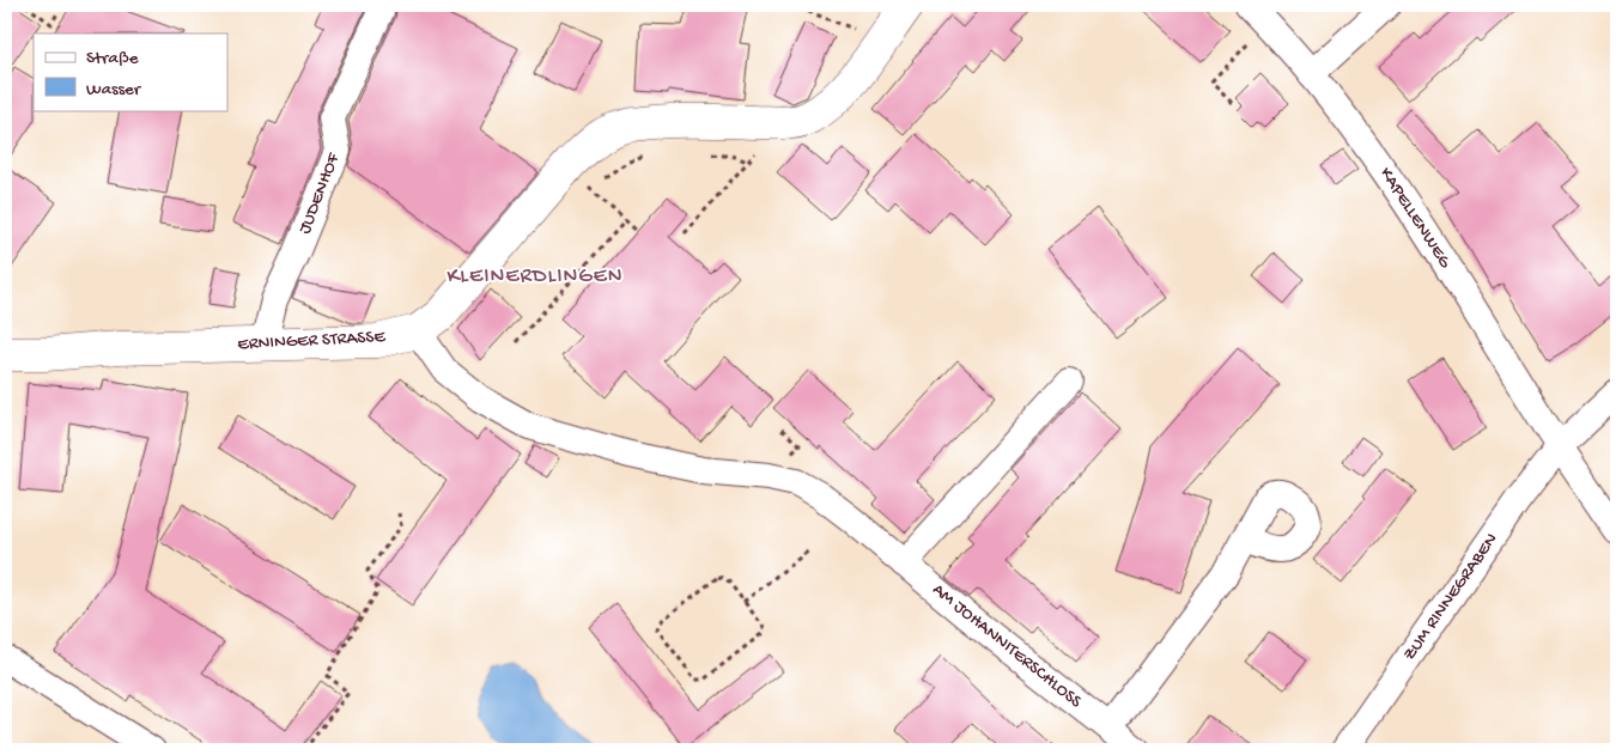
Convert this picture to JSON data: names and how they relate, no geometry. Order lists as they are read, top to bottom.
{
  "streets": {
    "street": [
      "JUDENHOF",
      "KAPELLENWEG",
      "ERNINGER STRASSE",
      "ZUM RINNEGRABEN",
      "AM JOHANNITERSCHLOSS"
    ]
  },
  "crossings": [
    ["JUDENHOF", "ERNINGER STRASSE"],
    ["KAPELLENWEG", "ZUM RINNEGRABEN"],
    ["ERNINGER STRASSE", "AM JOHANNITERSCHLOSS"]
  ],
  "districts": ["KLEINERDLINGEN"],
  "legend": ["Straße", "Wasser"]
}
